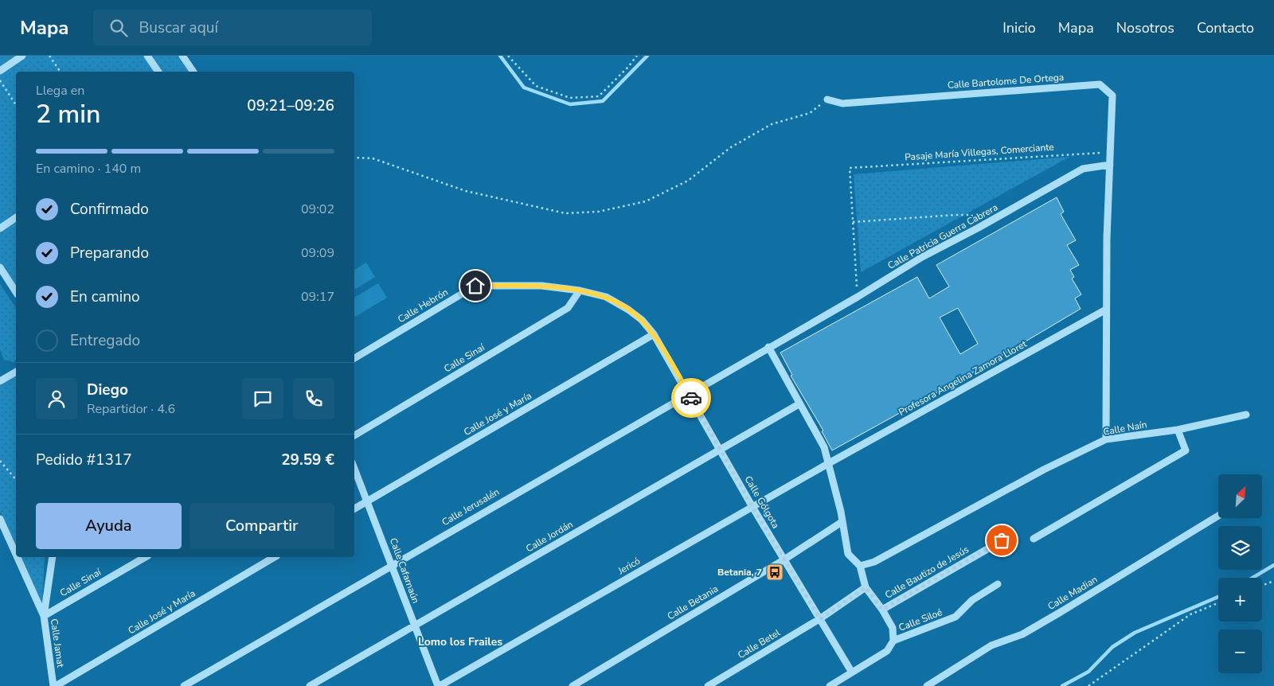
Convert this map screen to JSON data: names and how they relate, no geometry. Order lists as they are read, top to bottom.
{
  "streets": {
    "street": [
      "Calle Bartolome De Ortega",
      "Calle Patricia Guerra Cabrera",
      "Calle Hebrón",
      "Calle Sinaí",
      "Profesora Angelina Zamora Lloret",
      "Calle José y María",
      "Calle Naín",
      "Calle Gólgota",
      "Calle Jerusalén",
      "Calle Jordán",
      "Jericó",
      "Calle Cafarnaún",
      "Calle Bautizo de Jesús",
      "Calle Madian",
      "Calle Betania",
      "Calle Siloé",
      "Calle Jamat",
      "Calle Betel"
    ],
    "path": ["Pasaje María Villegas, Comerciante"]
  },
  "crossings": [
    ["Calle Bartolome De Ortega", "Pasaje María Villegas, Comerciante"],
    ["Calle Bartolome De Ortega", "Calle Patricia Guerra Cabrera"],
    ["Calle Bartolome De Ortega", "Profesora Angelina Zamora Lloret"],
    ["Calle Bartolome De Ortega", "Calle Naín"],
    ["Calle Patricia Guerra Cabrera", "Calle Jerusalén"],
    ["Calle Hebrón", "Calle Sinaí"],
    ["Calle Hebrón", "Calle Gólgota"],
    ["Calle Sinaí", "Calle Gólgota"],
    ["Calle Sinaí", "Calle Jamat"],
    ["Profesora Angelina Zamora Lloret", "Jericó"],
    ["Calle José y María", "Calle Gólgota"],
    ["Calle José y María", "Calle Cafarnaún"],
    ["Calle José y María", "Calle Jamat"],
    ["Calle Gólgota", "Calle Jerusalén"],
    ["Calle Gólgota", "Calle Jordán"],
    ["Calle Gólgota", "Jericó"],
    ["Calle Gólgota", "Calle Betania"],
    ["Calle Gólgota", "Calle Siloé"],
    ["Calle Gólgota", "Calle Betel"],
    ["Calle Jerusalén", "Calle Cafarnaún"],
    ["Calle Jordán", "Calle Cafarnaún"],
    ["Jericó", "Calle Cafarnaún"]
  ],
  "districts": ["Lomo los Frailes"],
  "places": {
    "bus stop": ["Betania, 7"]
  },
  "north": "top right",
  "page": {
    "header": "Mapa",
    "search": "Buscar aquí",
    "nav": [
      "Inicio",
      "Mapa",
      "Nosotros",
      "Contacto"
    ],
    "heading": ["2 min", "Llega en", "09:21–09:26"],
    "panel": [
      "Diego",
      "Repartidor · 4.6",
      "Pedido #1317",
      "29.59 €"
    ],
    "bar": "En camino · 140 m",
    "list": [
      ["Confirmado", "09:02"],
      ["Preparando", "09:09"],
      ["En camino", "09:17"],
      "Entregado"
    ],
    "map_buttons": ["+", "−"],
    "buttons": ["Ayuda", "Compartir"]
  }
}
